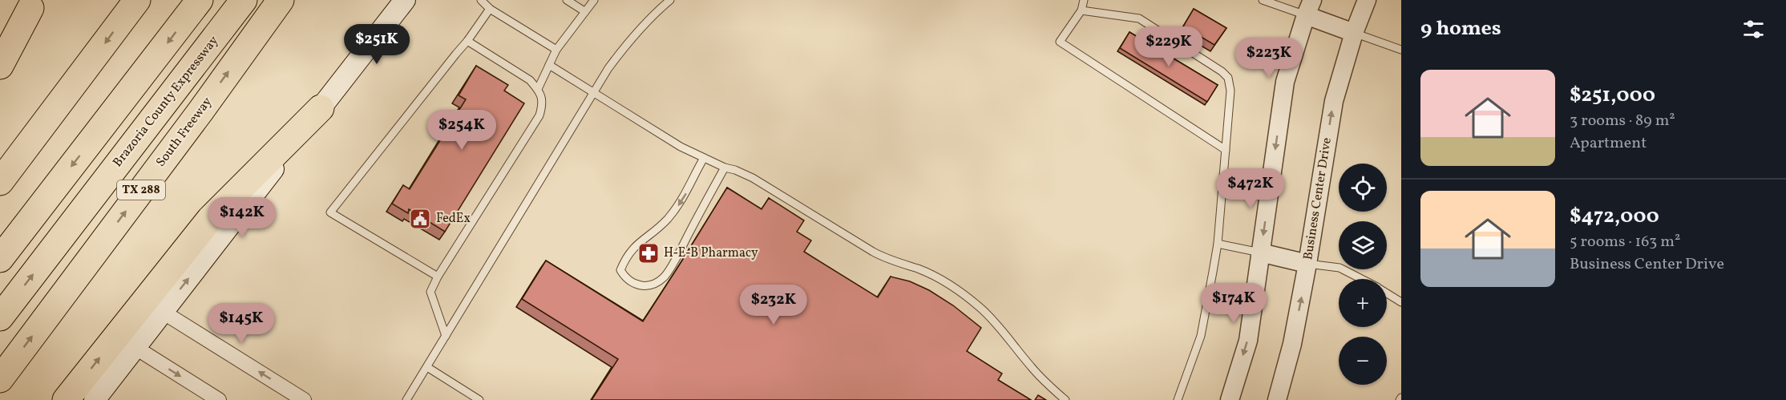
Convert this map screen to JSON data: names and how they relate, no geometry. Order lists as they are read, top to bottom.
{
  "streets": {
    "highway": ["Brazoria County Expressway", "South Freeway", "TX 288"],
    "street": ["Business Center Drive"]
  },
  "places": {
    "public building": ["FedEx"],
    "pharmacy": ["H-E-B Pharmacy"]
  },
  "page": {
    "heading": "9 homes",
    "price": [
      "$251K",
      "$229K",
      "$223K",
      "$254K",
      "$472K",
      "$142K",
      "$174K",
      "$232K",
      "$145K"
    ],
    "list": [
      {
        "name": "$251,000",
        "note": "3 rooms · 89 m² · Apartment"
      },
      {
        "name": "$472,000",
        "note": "5 rooms · 163 m² · Business Center Drive"
      }
    ],
    "map_buttons": ["+", "−"]
  }
}
